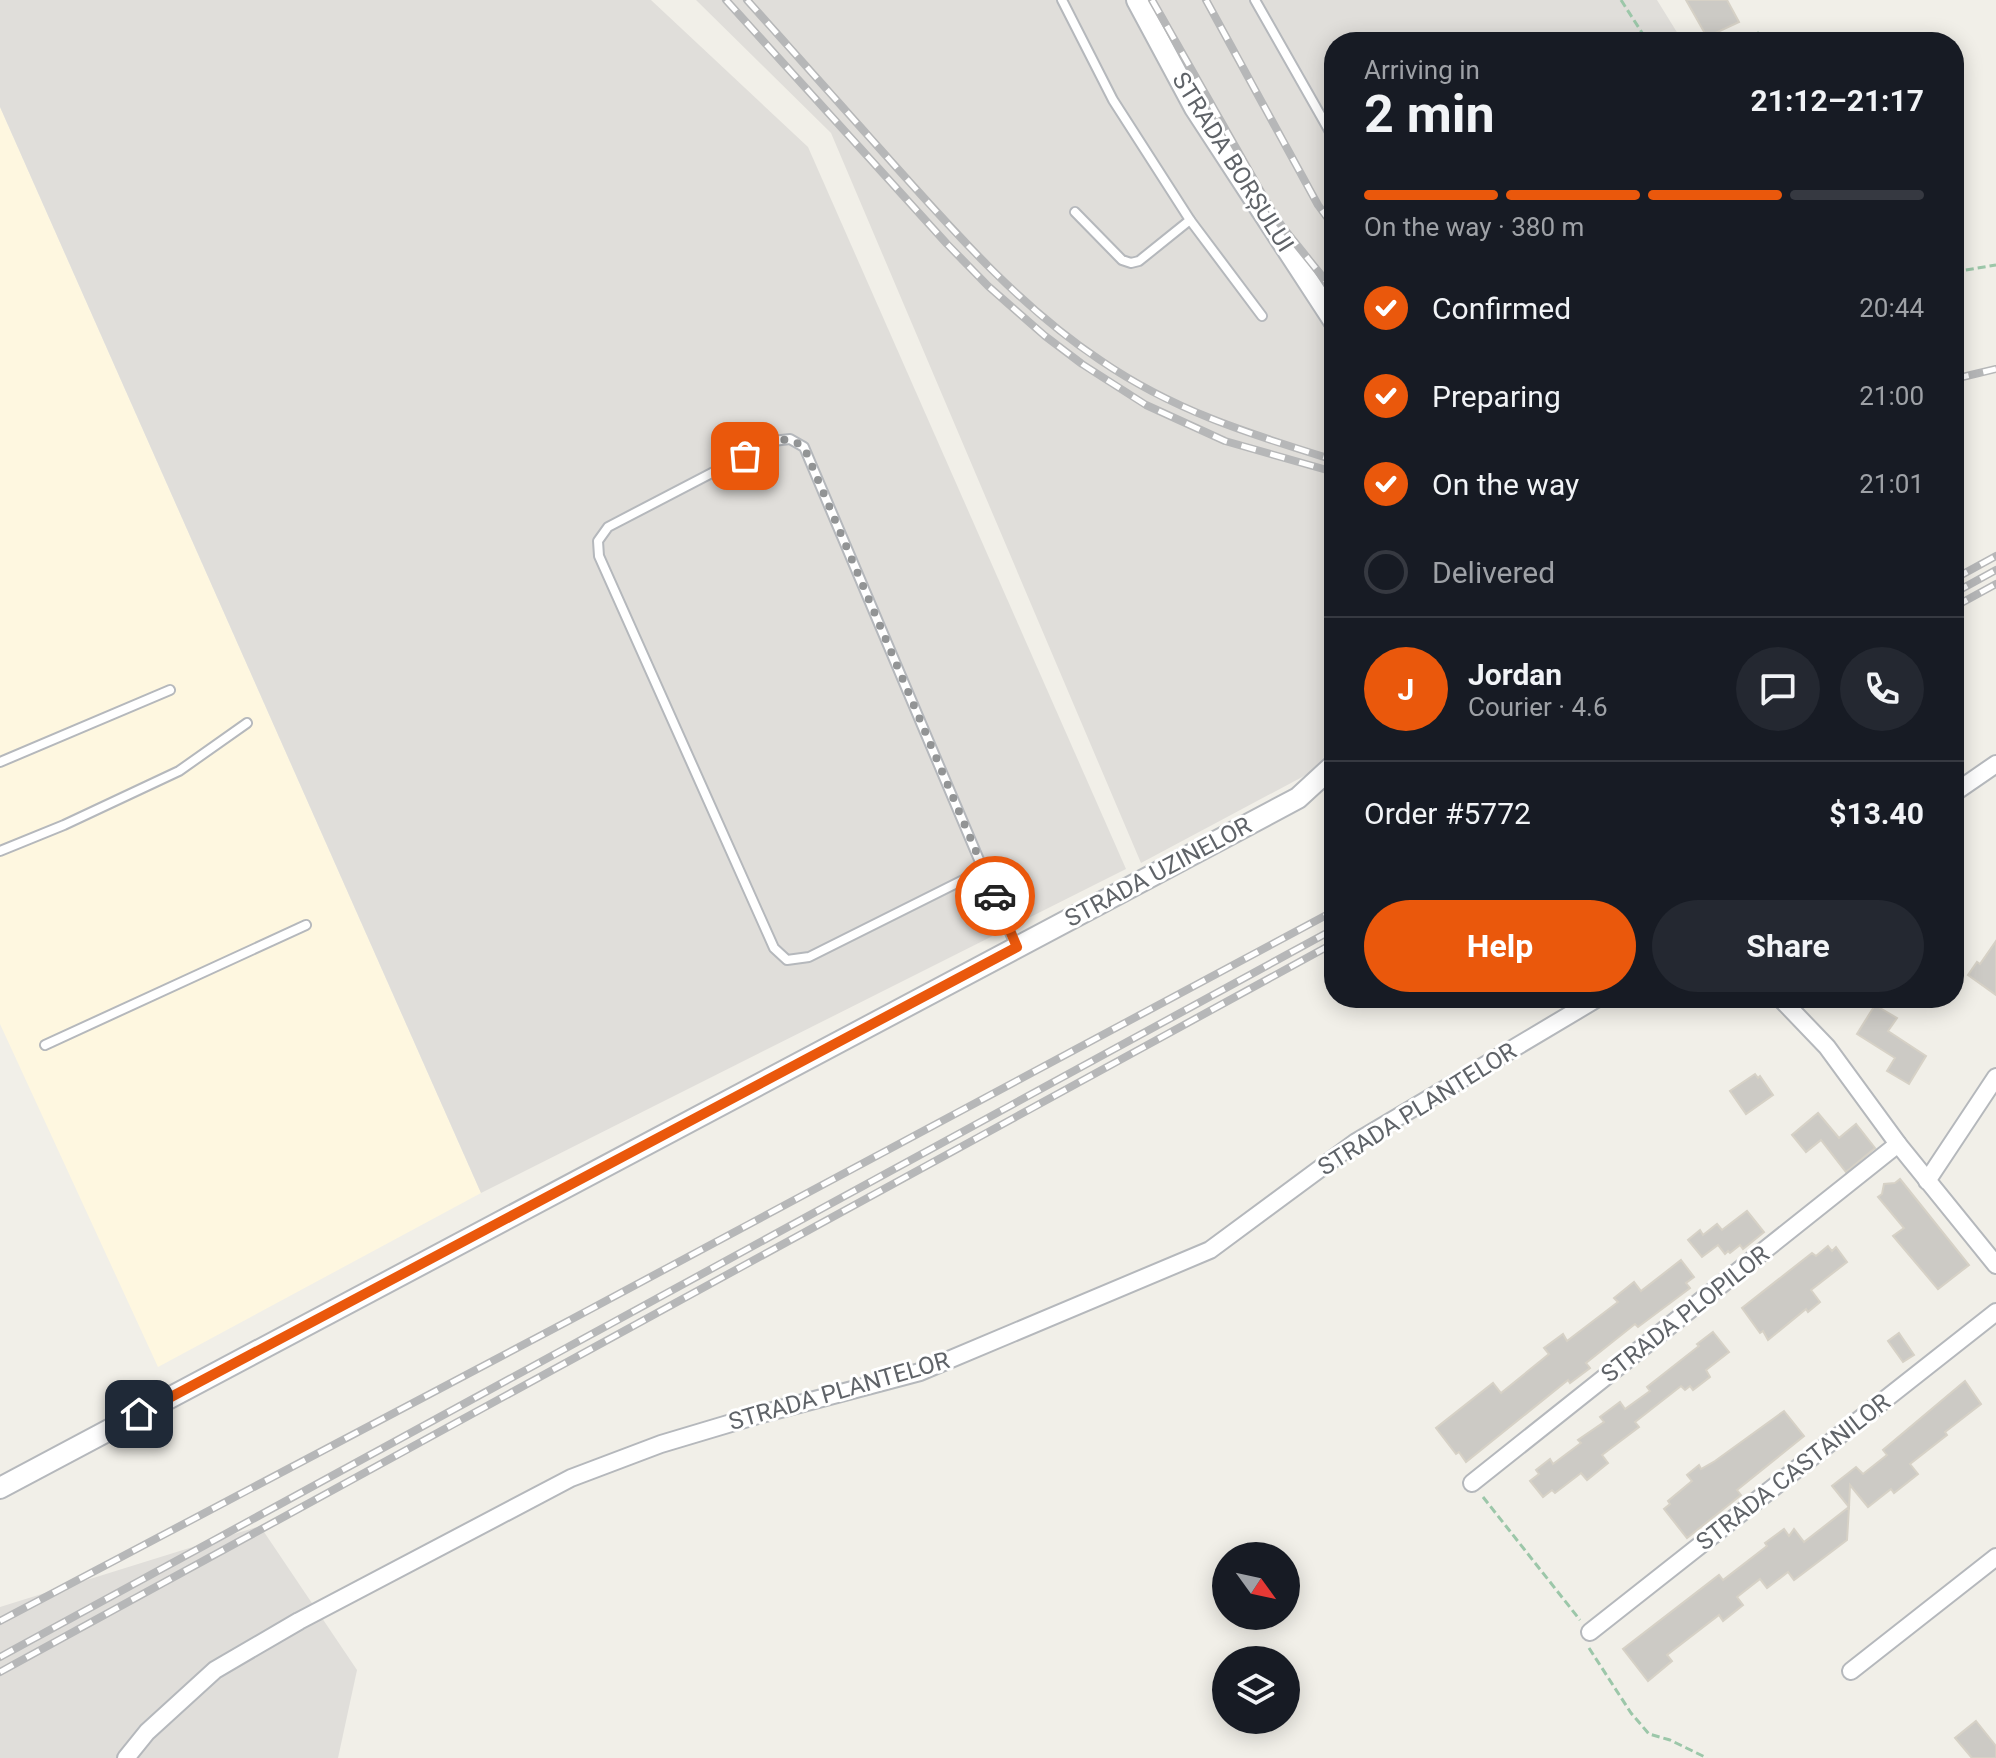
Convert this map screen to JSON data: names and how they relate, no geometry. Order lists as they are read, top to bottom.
{
  "streets": {
    "street": [
      "STRADA BORȘULUI",
      "STRADA UZINELOR",
      "STRADA PLANTELOR",
      "STRADA PLOPILOR",
      "STRADA CASTANILOR"
    ]
  },
  "north": "bottom right",
  "page": {
    "heading": ["2 min", "Arriving in", "21:12–21:17"],
    "panel": [
      "Jordan",
      "Courier · 4.6",
      "Order #5772",
      "$13.40"
    ],
    "bar": "On the way · 380 m",
    "list": [
      ["Confirmed", "20:44"],
      ["Preparing", "21:00"],
      ["On the way", "21:01"],
      "Delivered"
    ],
    "round": "J",
    "buttons": ["Help", "Share"]
  }
}
